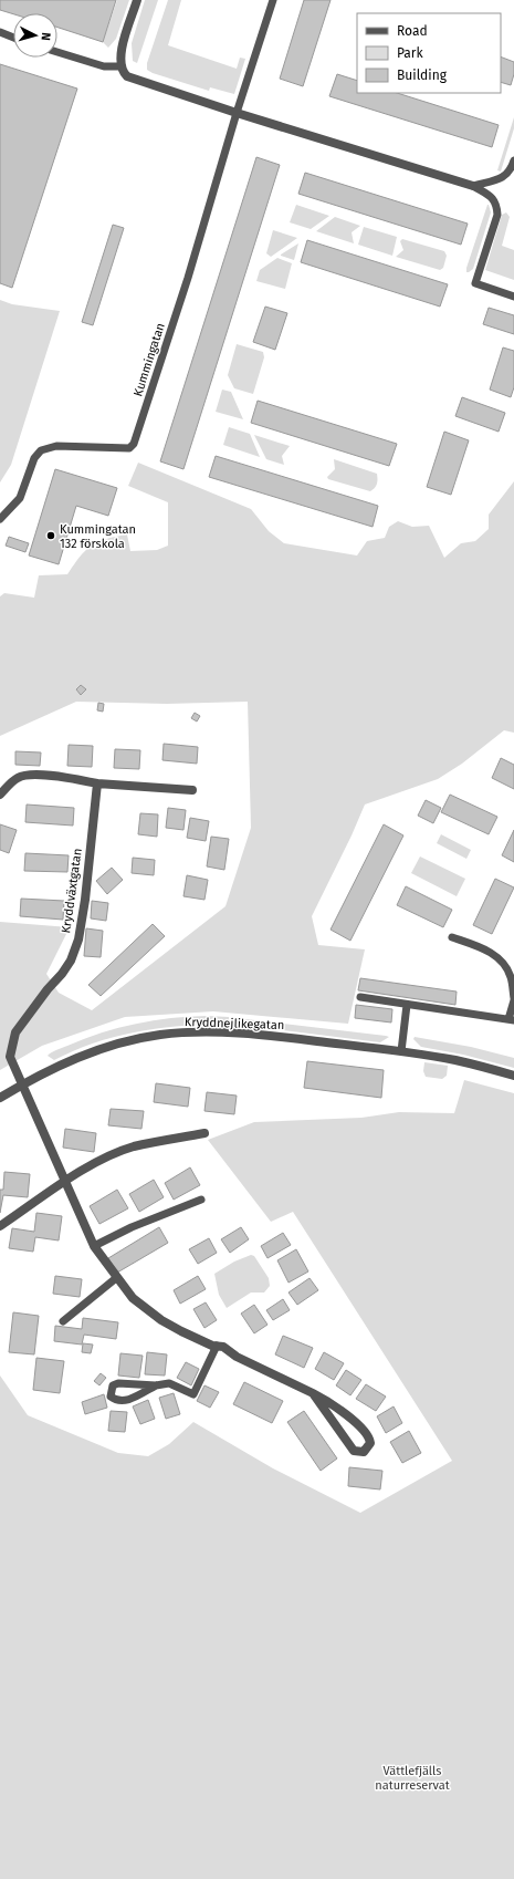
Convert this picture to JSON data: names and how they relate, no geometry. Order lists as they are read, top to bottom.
{
  "streets": {
    "street": ["Kryddväxtgatan", "Kryddnejlikegatan"],
    "lane": ["Kummingatan"]
  },
  "crossings": [
    ["Kryddväxtgatan", "Kryddnejlikegatan"]
  ],
  "parks": ["Vättlefjälls naturreservat"],
  "places": ["Kummingatan 132 förskola"],
  "legend": ["Road", "Park", "Building"],
  "north": "right"
}
